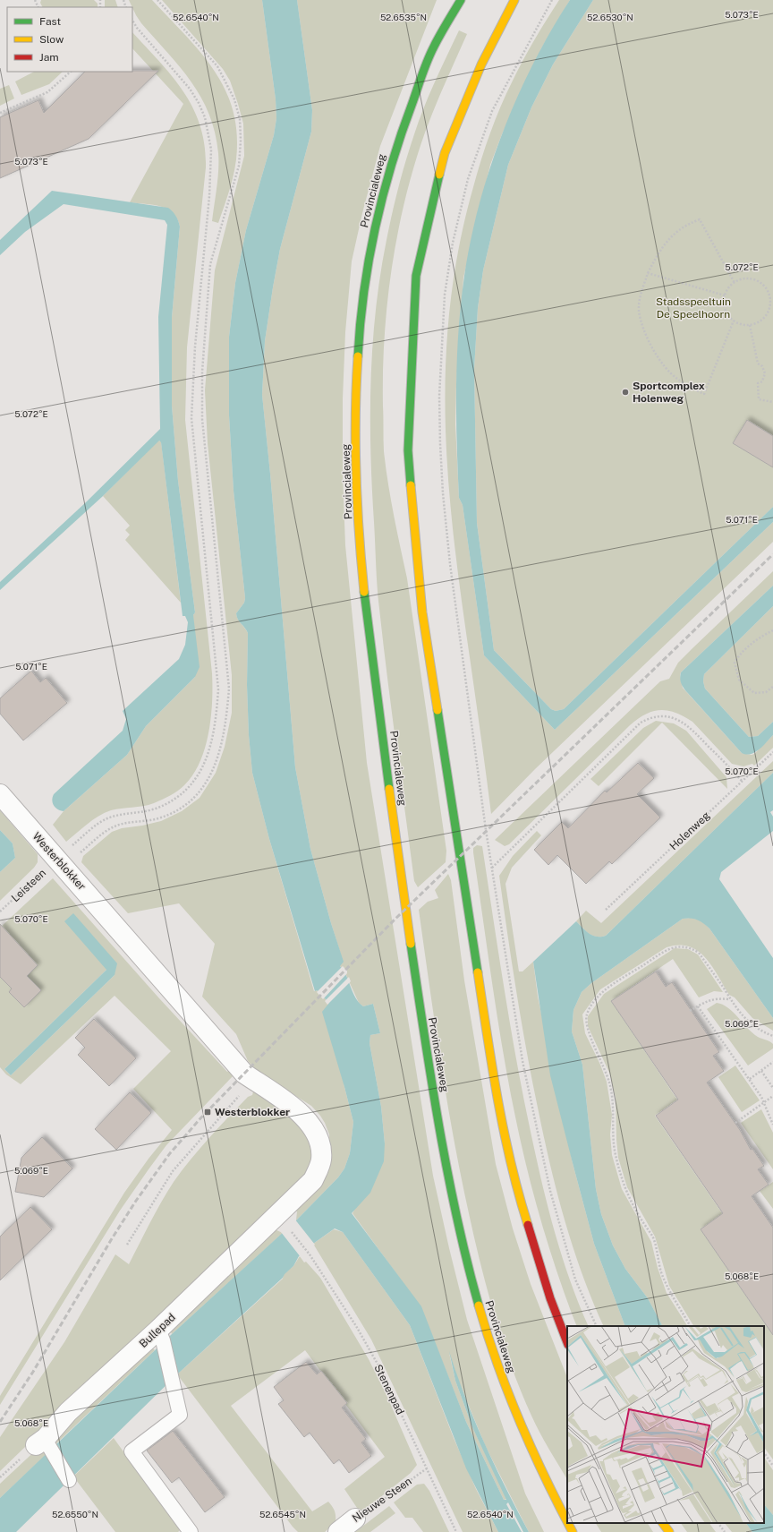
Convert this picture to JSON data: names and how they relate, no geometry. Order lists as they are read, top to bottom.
{
  "streets": {
    "main road": ["Provincialeweg"],
    "street": ["Westerblokker", "Bullepad", "Nieuwe Steen"],
    "path": ["Holenweg", "Leisteen", "Stenenpad"]
  },
  "crossings": [
    ["Westerblokker", "Leisteen"],
    ["Westerblokker", "Bullepad"],
    ["Westerblokker", "Stenenpad"],
    ["Bullepad", "Stenenpad"],
    ["Stenenpad", "Nieuwe Steen"]
  ],
  "parks": ["Stadsspeeltuin De Speelhoorn"],
  "places": {
    "other": ["Sportcomplex Holenweg"],
    "transit": ["Westerblokker"]
  },
  "legend": ["Fast", "Slow", "Jam"],
  "coordinates": [
    "5.073°E",
    "52.6540°N",
    "52.6535°N",
    "52.6530°N",
    "5.072°E",
    "5.071°E",
    "5.070°E",
    "5.069°E",
    "5.068°E",
    "52.6550°N",
    "52.6545°N"
  ]
}
